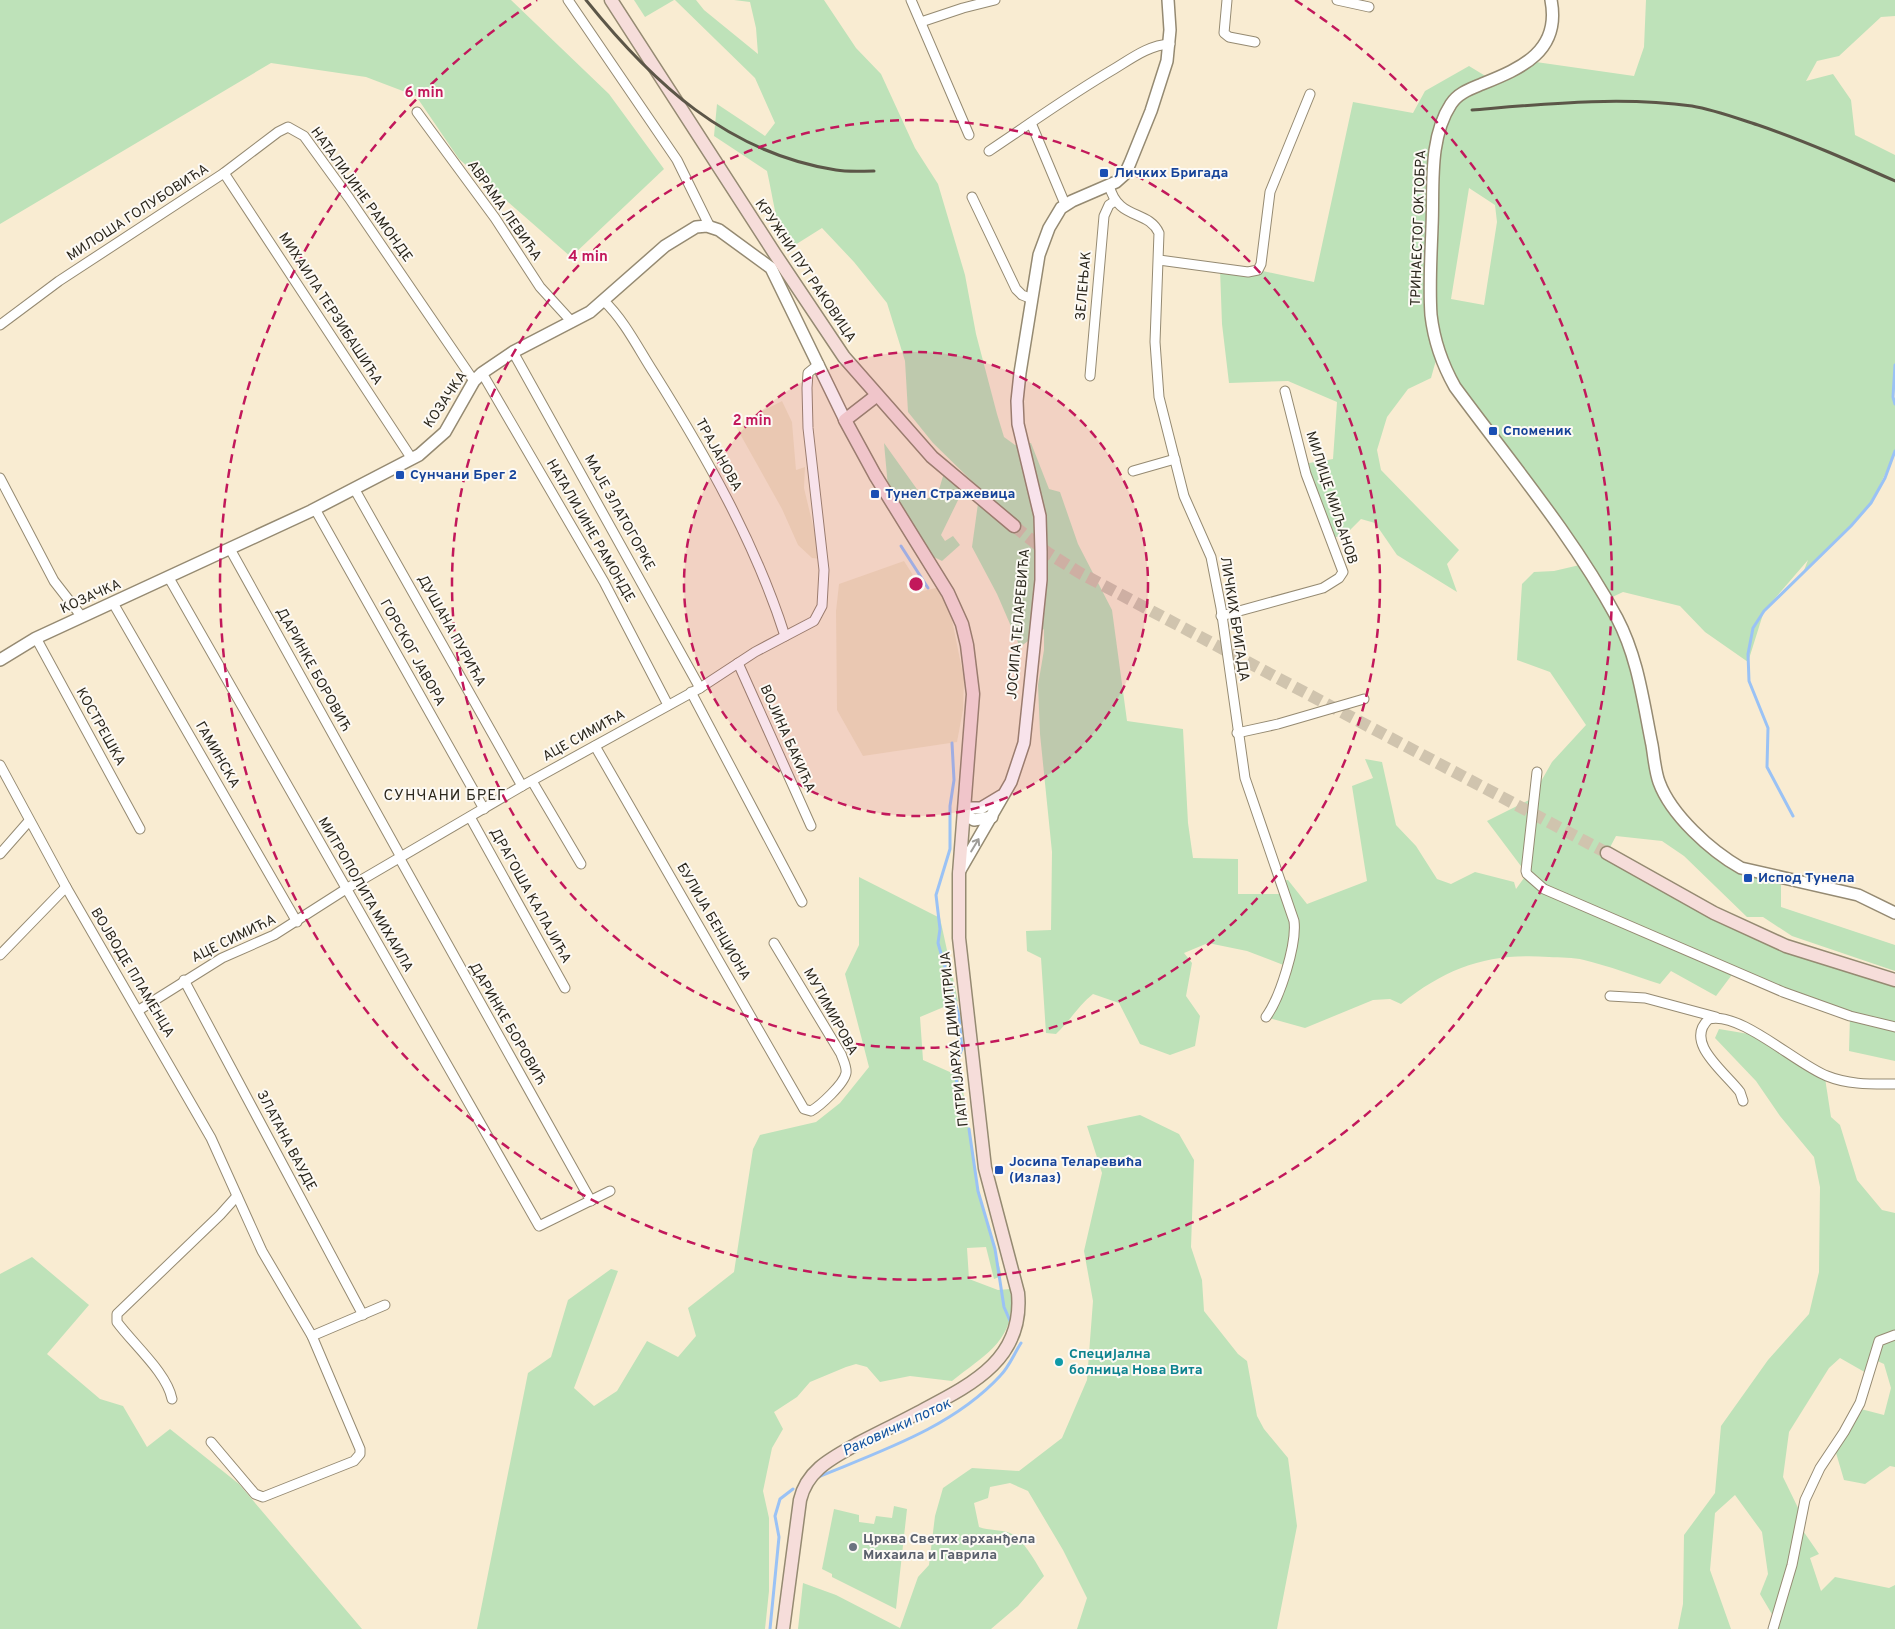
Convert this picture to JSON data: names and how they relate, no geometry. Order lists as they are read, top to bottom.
{
  "streets": {
    "main road": ["КРУЖНИ ПУТ РАКОВИЦА", "ПАТРИЈАРХА ДИМИТРИЈА"],
    "street": [
      "НАТАЛИЈИНЕ РАМОНДЕ",
      "АВРАМА ЛЕВИЋА",
      "МИЛОША ГОЛУБОВИЋА",
      "ТРИНАЕСТОГ ОКТОБРА",
      "ЗЕЛЕЊАК",
      "МИХАИЛА ТЕРЗИБАШИЋА",
      "КОЗАЧКА",
      "ТРАЈАНОВА",
      "МИЛИЦЕ МИЉАНОВ",
      "МАЈЕ ЗЛАТОГОРКЕ",
      "ЛИЧКИХ БРИГАДА",
      "ЈОСИПА ТЕЛАРЕВИЋА",
      "ДУШАНА ПУРИЋА",
      "ГОРСКОГ ЈАВОРА",
      "ДАРИНКЕ БОРОВИЋ",
      "КОСТРЕШКА",
      "АЦЕ СИМИЋА",
      "ВОЈИНА БАКИЋА",
      "ГАМИНСКА",
      "МИТРОПОЛИТА МИХАИЛА",
      "ДРАГОША КАЛАЈИЋА",
      "БУЛИЈА БЕНЦИОНА",
      "ВОЈВОДЕ ПЛАМЕНЦА",
      "МУТИМИРОВА",
      "ЗЛАТАНА ВАУДЕ"
    ]
  },
  "crossings": [
    ["НАТАЛИЈИНЕ РАМОНДЕ", "МИЛОША ГОЛУБОВИЋА"],
    ["НАТАЛИЈИНЕ РАМОНДЕ", "КОЗАЧКА"],
    ["НАТАЛИЈИНЕ РАМОНДЕ", "АЦЕ СИМИЋА"],
    ["АВРАМА ЛЕВИЋА", "КОЗАЧКА"],
    ["МИЛОША ГОЛУБОВИЋА", "МИХАИЛА ТЕРЗИБАШИЋА"],
    ["ЗЕЛЕЊАК", "ЛИЧКИХ БРИГАДА"],
    ["МИХАИЛА ТЕРЗИБАШИЋА", "КОЗАЧКА"],
    ["КОЗАЧКА", "ТРАЈАНОВА"],
    ["КОЗАЧКА", "МАЈЕ ЗЛАТОГОРКЕ"],
    ["КОЗАЧКА", "ДУШАНА ПУРИЋА"],
    ["КОЗАЧКА", "ГОРСКОГ ЈАВОРА"],
    ["КОЗАЧКА", "ДАРИНКЕ БОРОВИЋ"],
    ["КОЗАЧКА", "КОСТРЕШКА"],
    ["КОЗАЧКА", "ГАМИНСКА"],
    ["КОЗАЧКА", "МИТРОПОЛИТА МИХАИЛА"],
    ["ТРАЈАНОВА", "АЦЕ СИМИЋА"],
    ["МИЛИЦЕ МИЉАНОВ", "ЛИЧКИХ БРИГАДА"],
    ["МАЈЕ ЗЛАТОГОРКЕ", "АЦЕ СИМИЋА"],
    ["ЈОСИПА ТЕЛАРЕВИЋА", "ПАТРИЈАРХА ДИМИТРИЈА"],
    ["ДУШАНА ПУРИЋА", "АЦЕ СИМИЋА"],
    ["ГОРСКОГ ЈАВОРА", "АЦЕ СИМИЋА"],
    ["ДАРИНКЕ БОРОВИЋ", "АЦЕ СИМИЋА"],
    ["ДАРИНКЕ БОРОВИЋ", "МИТРОПОЛИТА МИХАИЛА"],
    ["АЦЕ СИМИЋА", "ВОЈИНА БАКИЋА"],
    ["АЦЕ СИМИЋА", "ГАМИНСКА"],
    ["АЦЕ СИМИЋА", "МИТРОПОЛИТА МИХАИЛА"],
    ["АЦЕ СИМИЋА", "ДРАГОША КАЛАЈИЋА"],
    ["АЦЕ СИМИЋА", "БУЛИЈА БЕНЦИОНА"],
    ["АЦЕ СИМИЋА", "ВОЈВОДЕ ПЛАМЕНЦА"],
    ["АЦЕ СИМИЋА", "ПАТРИЈАРХА ДИМИТРИЈА"],
    ["АЦЕ СИМИЋА", "ЗЛАТАНА ВАУДЕ"],
    ["БУЛИЈА БЕНЦИОНА", "МУТИМИРОВА"]
  ],
  "districts": ["СУНЧАНИ БРЕГ"],
  "water": ["Раковички поток"],
  "places": {
    "transit": [
      "Личких Бригада",
      "Споменик",
      "Сунчани Брег 2",
      "Тунел Стражевица",
      "Испод Тунела",
      "Јосипа Теларевића (Излаз)"
    ],
    "other": ["Специјална болница Нова Вита", "Црква Светих арханђела Михаила и Гаврила"]
  },
  "rings": ["6 min", "4 min", "2 min"]
}
